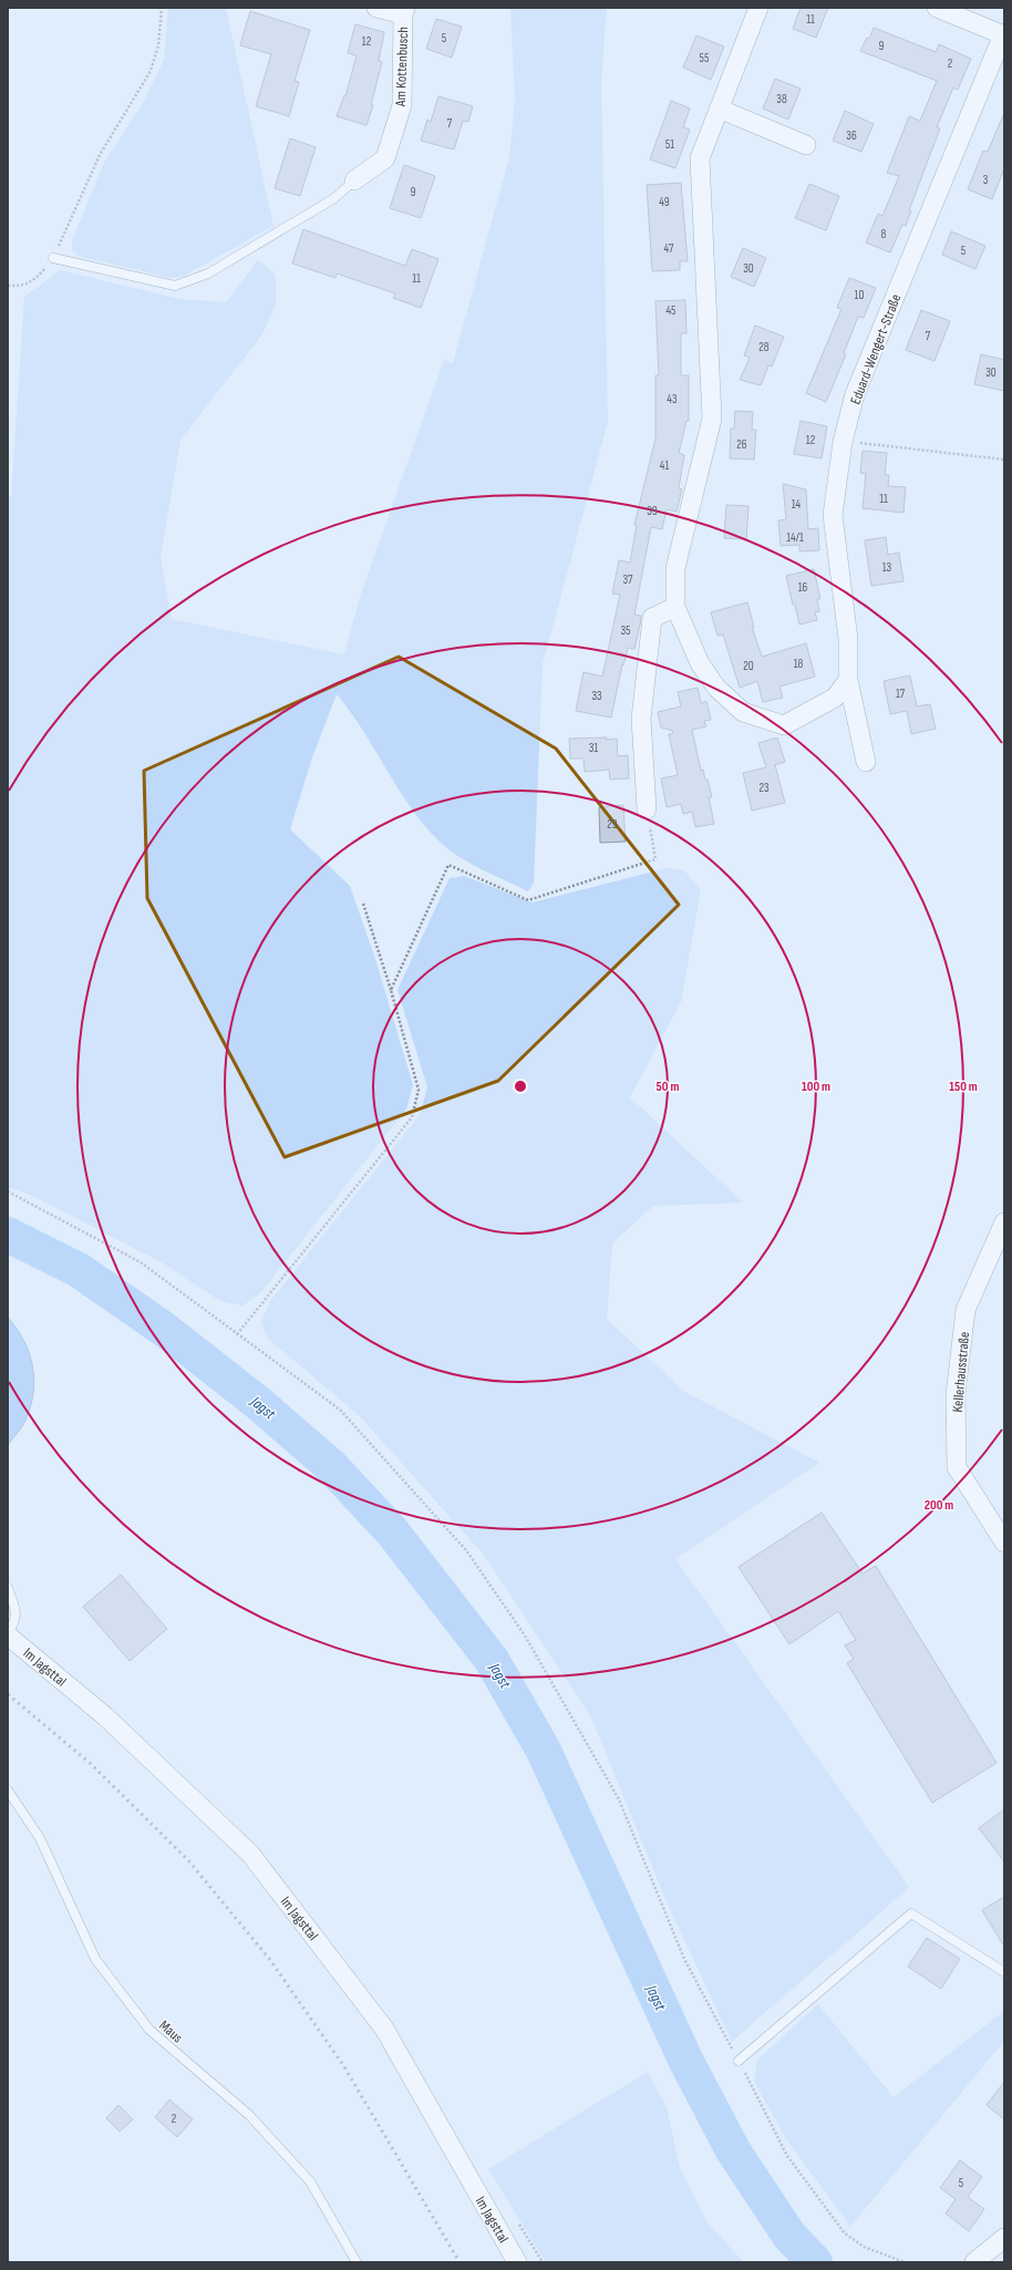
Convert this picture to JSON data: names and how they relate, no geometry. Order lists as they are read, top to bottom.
{
  "streets": {
    "street": [
      "Am Kottenbusch",
      "Eduard-Wengert-Straße",
      "Kellerhausstraße",
      "Im Jagsttal"
    ],
    "lane": ["Maus"]
  },
  "water": ["Jagst"],
  "house_numbers": [
    "11",
    "5",
    "12",
    "9",
    "55",
    "2",
    "38",
    "7",
    "36",
    "51",
    "3",
    "9",
    "49",
    "8",
    "47",
    "5",
    "30",
    "11",
    "10",
    "45",
    "7",
    "28",
    "30",
    "43",
    "12",
    "26",
    "41",
    "11",
    "14",
    "39",
    "14/1",
    "13",
    "37",
    "16",
    "35",
    "18",
    "20",
    "17",
    "33",
    "31",
    "23",
    "29",
    "2",
    "5"
  ],
  "rings": [
    "50 m",
    "100 m",
    "150 m",
    "200 m"
  ]
}
